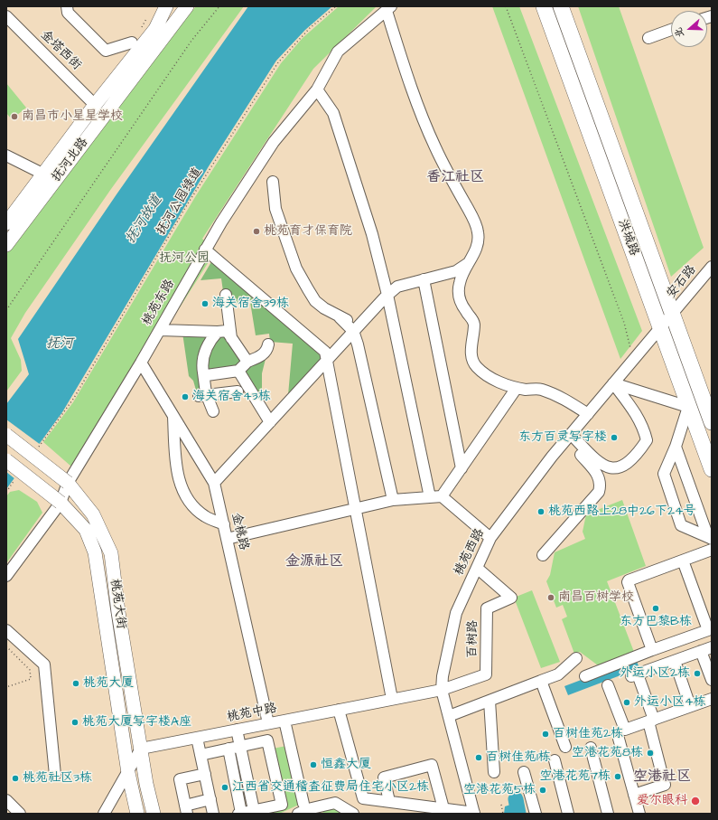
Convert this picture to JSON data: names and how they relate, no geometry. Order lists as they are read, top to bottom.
{
  "streets": {
    "highway": ["洪城路"],
    "main road": ["抚河北路", "桃苑大街"],
    "street": [
      "金塔西街",
      "安石路",
      "桃苑东路",
      "金桃路",
      "桃苑西路",
      "百树路",
      "桃苑中路"
    ],
    "path": ["抚河公园绿道"]
  },
  "crossings": [
    ["金塔西街", "抚河北路"],
    ["洪城路", "安石路"],
    ["洪城路", "桃苑西路"],
    ["安石路", "桃苑西路"],
    ["桃苑东路", "金桃路"],
    ["桃苑东路", "桃苑大街"],
    ["金桃路", "桃苑中路"],
    ["桃苑西路", "百树路"],
    ["桃苑西路", "桃苑中路"],
    ["桃苑大街", "桃苑中路"],
    ["百树路", "桃苑中路"]
  ],
  "districts": ["香江社区", "金源社区", "空港社区"],
  "water": ["抚河故道", "抚河"],
  "parks": ["抚河公园"],
  "places": [
    "南昌市小星星学校",
    "桃苑育才保育院",
    "海关宿舍39栋",
    "海关宿舍43栋",
    "东方百灵写字楼",
    "桃苑西路上28中26下24号",
    "南昌百树学校",
    "东方巴黎B栋",
    "外运小区2栋",
    "桃苑大厦",
    "外运小区4栋",
    "桃苑大厦写字楼A座",
    "百树佳苑2栋",
    "空港花苑8栋",
    "百树佳苑1栋",
    "恒鑫大厦",
    "空港花苑7栋",
    "桃苑社区3栋",
    "江西省交通稽查征费局住宅小区2栋",
    "空港花苑5栋",
    "爱尔眼科"
  ],
  "north": "left"
}
